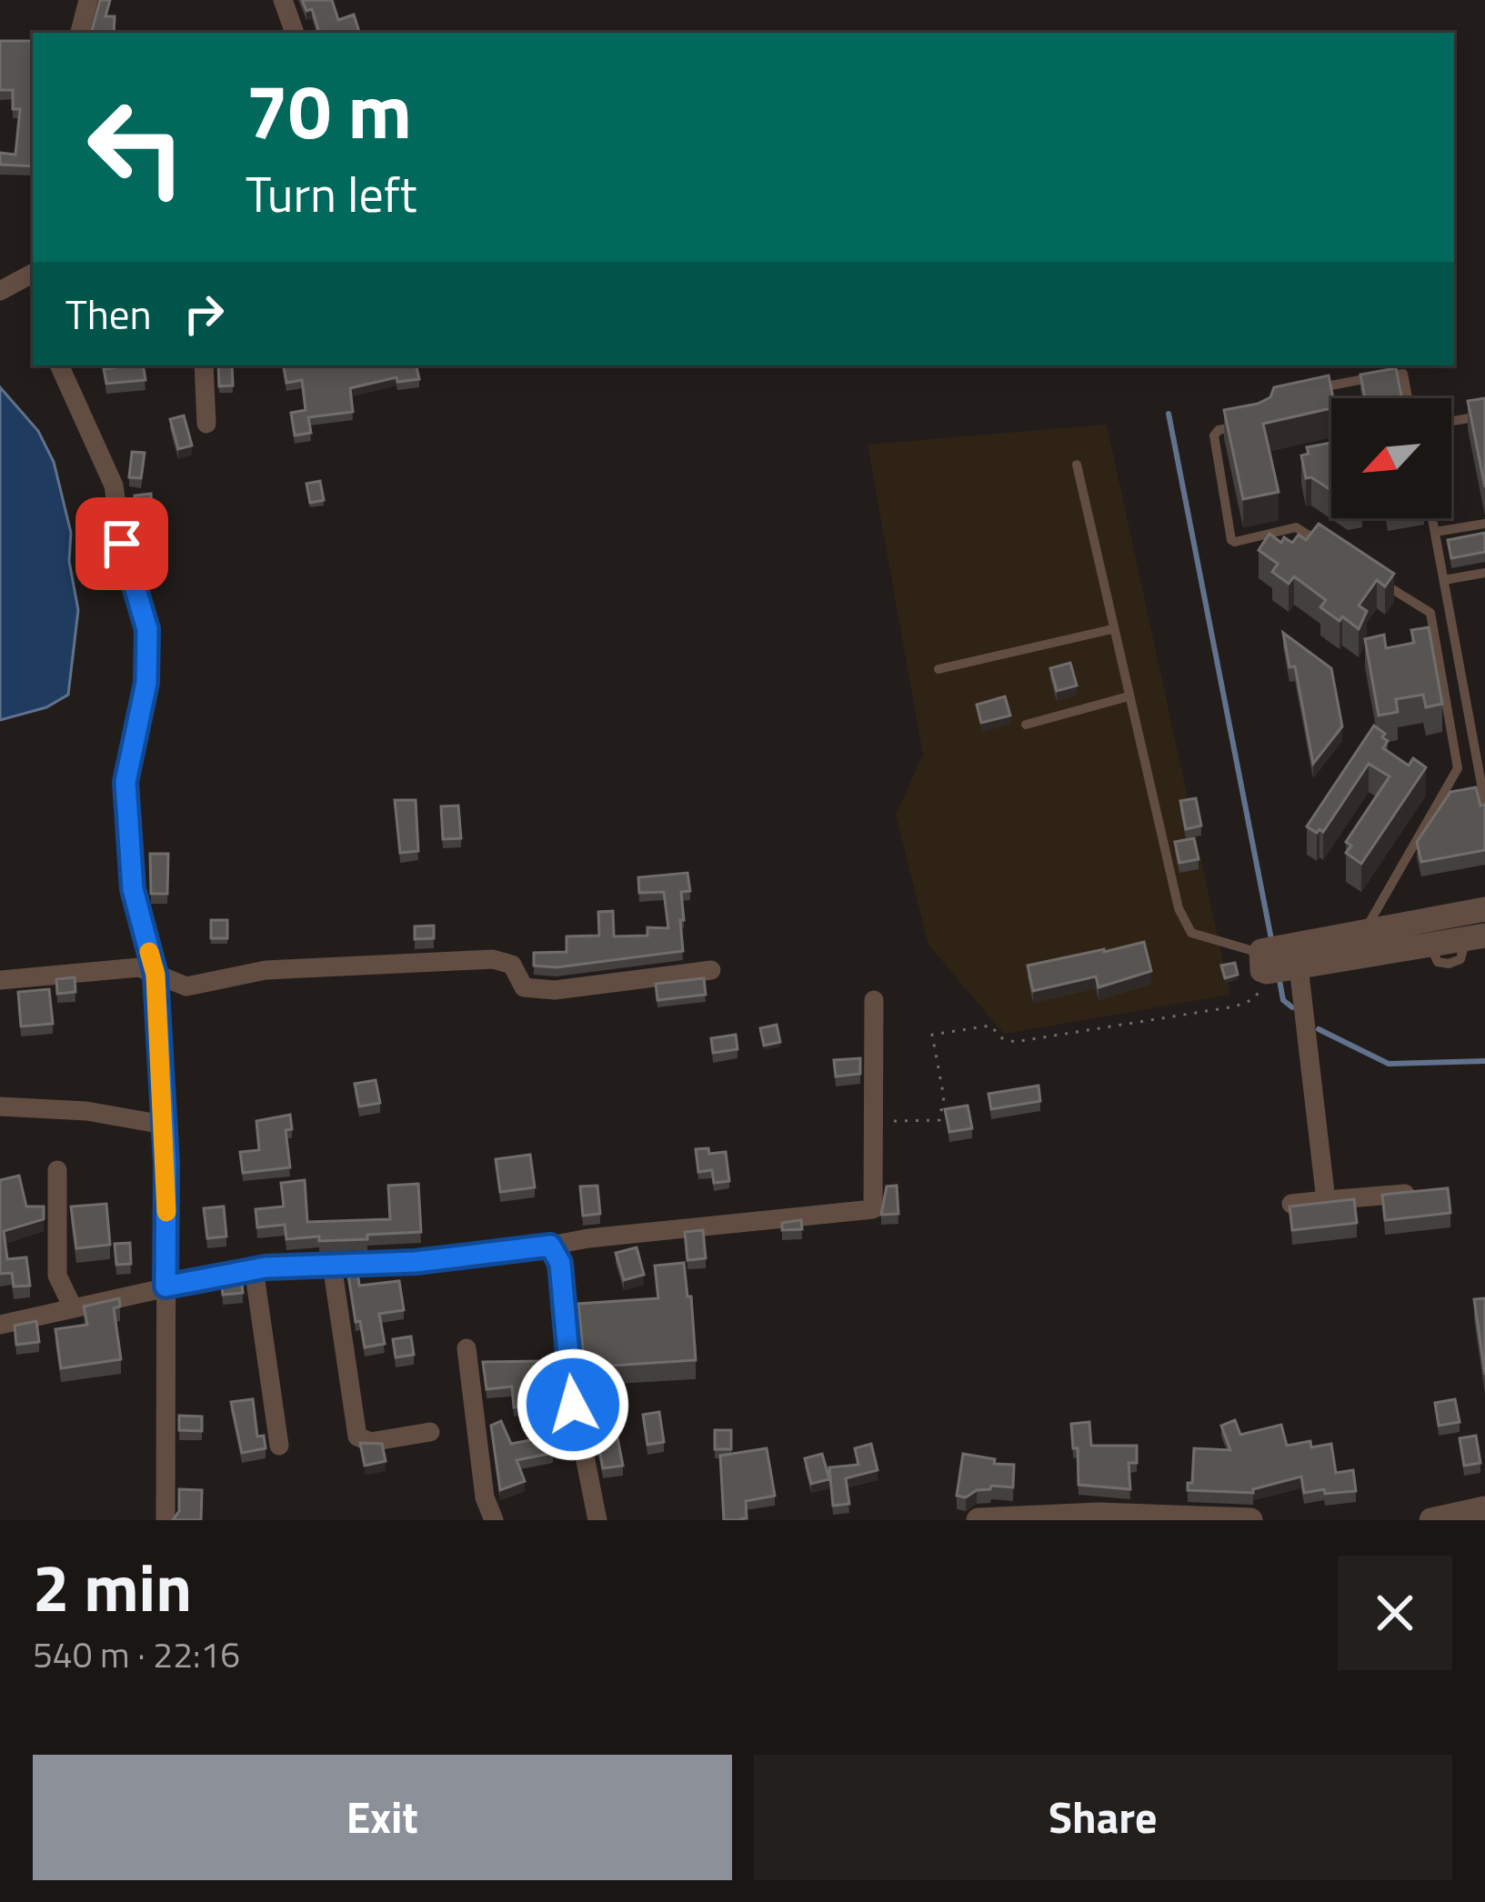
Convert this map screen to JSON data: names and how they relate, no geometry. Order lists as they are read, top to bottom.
{
  "north": "bottom left",
  "page": {
    "turn": ["70 m", "Turn left"],
    "then": "Then",
    "heading": ["2 min", "540 m · 22:16"],
    "buttons": ["Exit", "Share"]
  }
}
